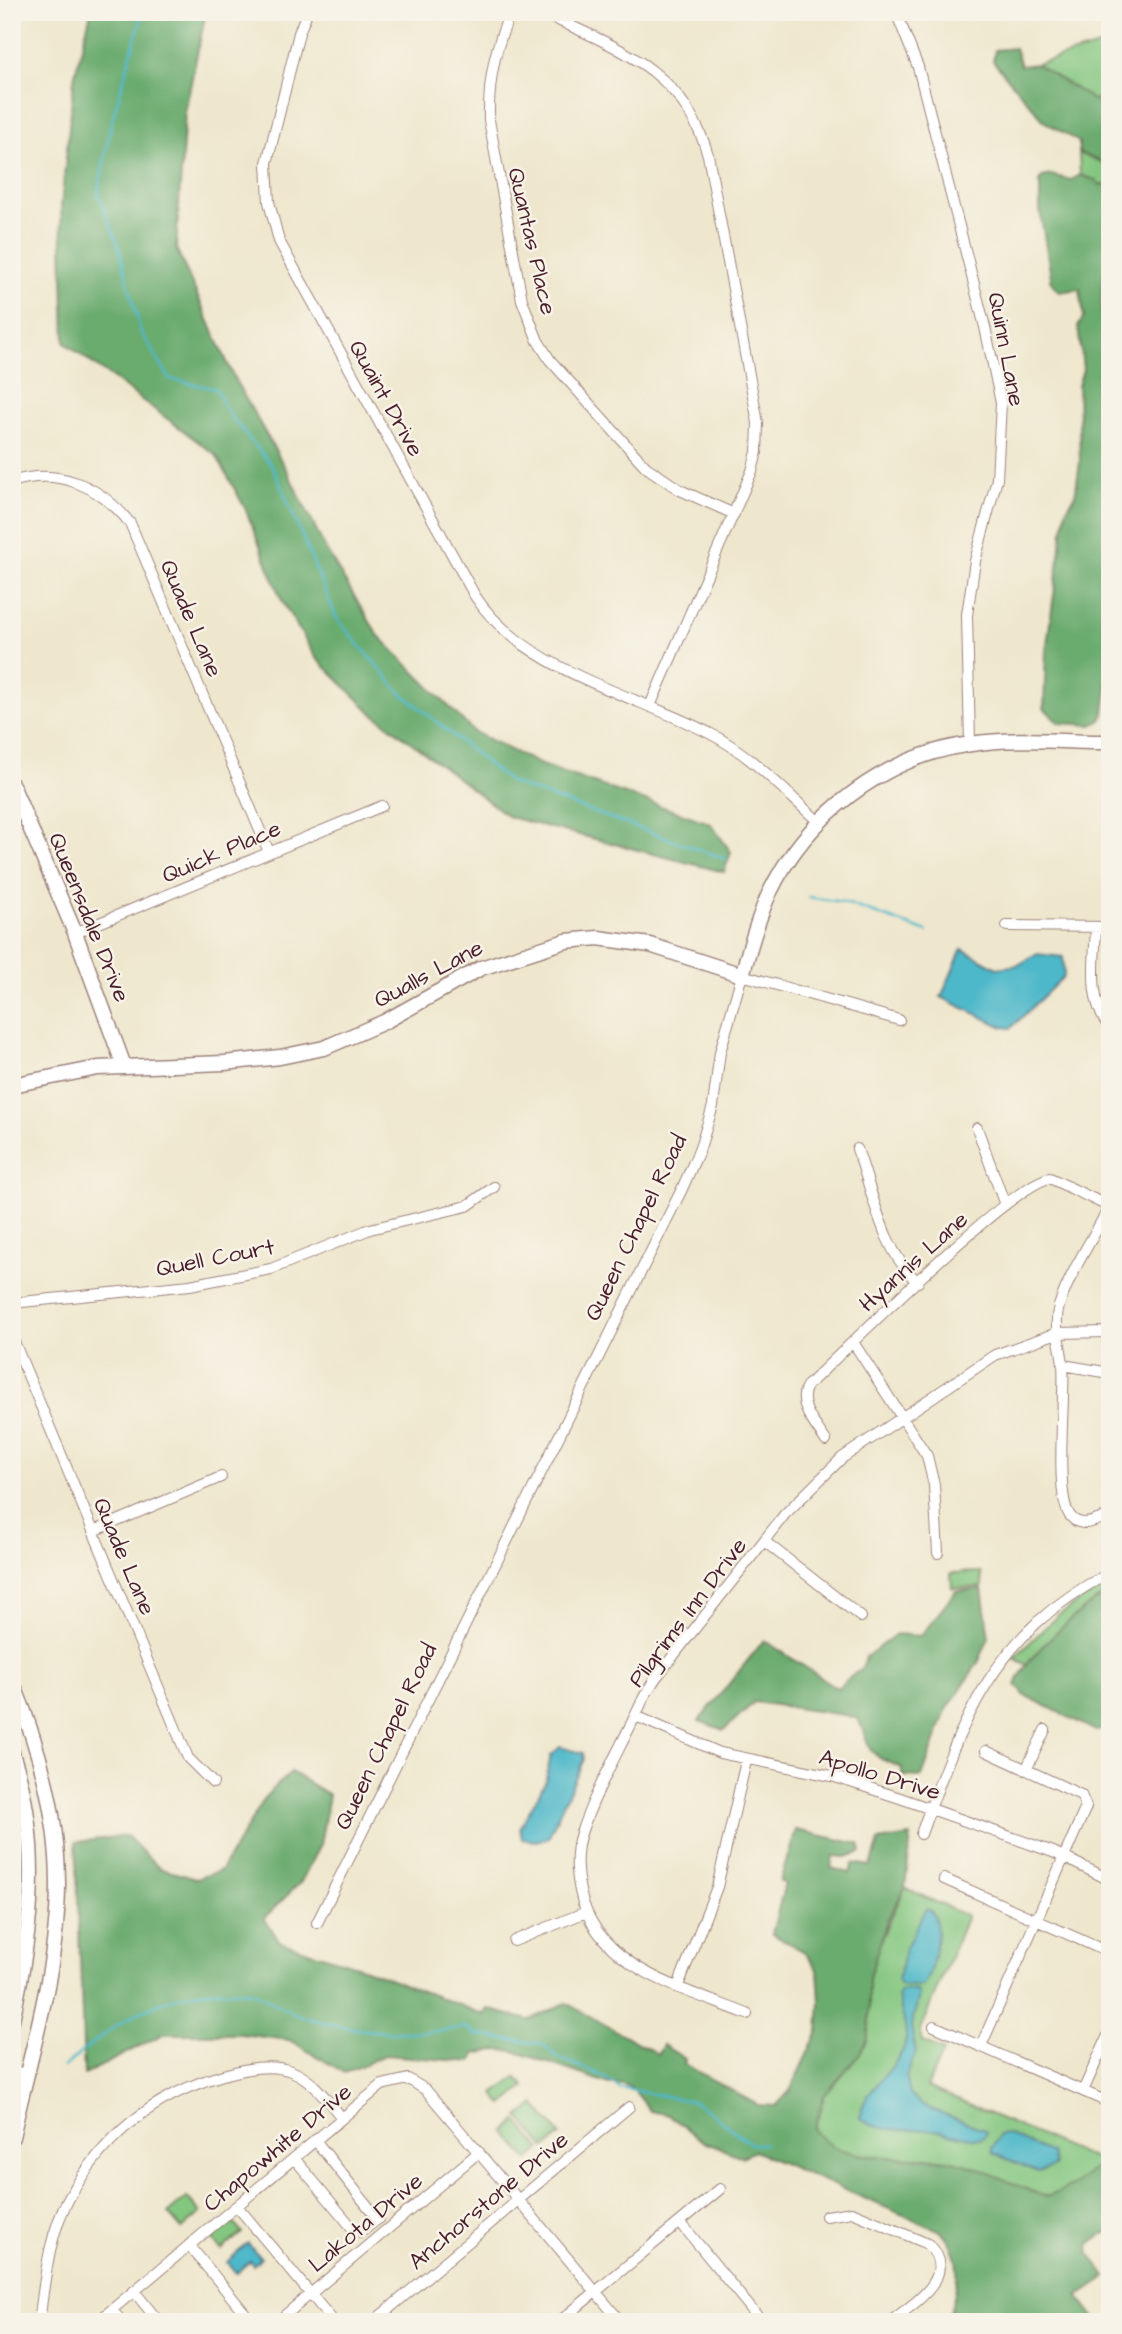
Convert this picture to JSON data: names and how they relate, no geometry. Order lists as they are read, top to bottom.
{
  "streets": {
    "street": [
      "Quantas Place",
      "Quinn Lane",
      "Quaint Drive",
      "Quade Lane",
      "Quick Place",
      "Queensdale Drive",
      "Qualls Lane",
      "Queen Chapel Road",
      "Quell Court",
      "Hyannis Lane",
      "Pilgrims Inn Drive",
      "Apollo Drive",
      "Chapowhite Drive",
      "Anchorstone Drive",
      "Lakota Drive"
    ]
  },
  "crossings": [
    ["Quinn Lane", "Queen Chapel Road"],
    ["Quaint Drive", "Queen Chapel Road"],
    ["Quade Lane", "Quick Place"],
    ["Quick Place", "Queensdale Drive"],
    ["Queensdale Drive", "Qualls Lane"],
    ["Qualls Lane", "Queen Chapel Road"],
    ["Pilgrims Inn Drive", "Apollo Drive"],
    ["Chapowhite Drive", "Lakota Drive"]
  ]
}
